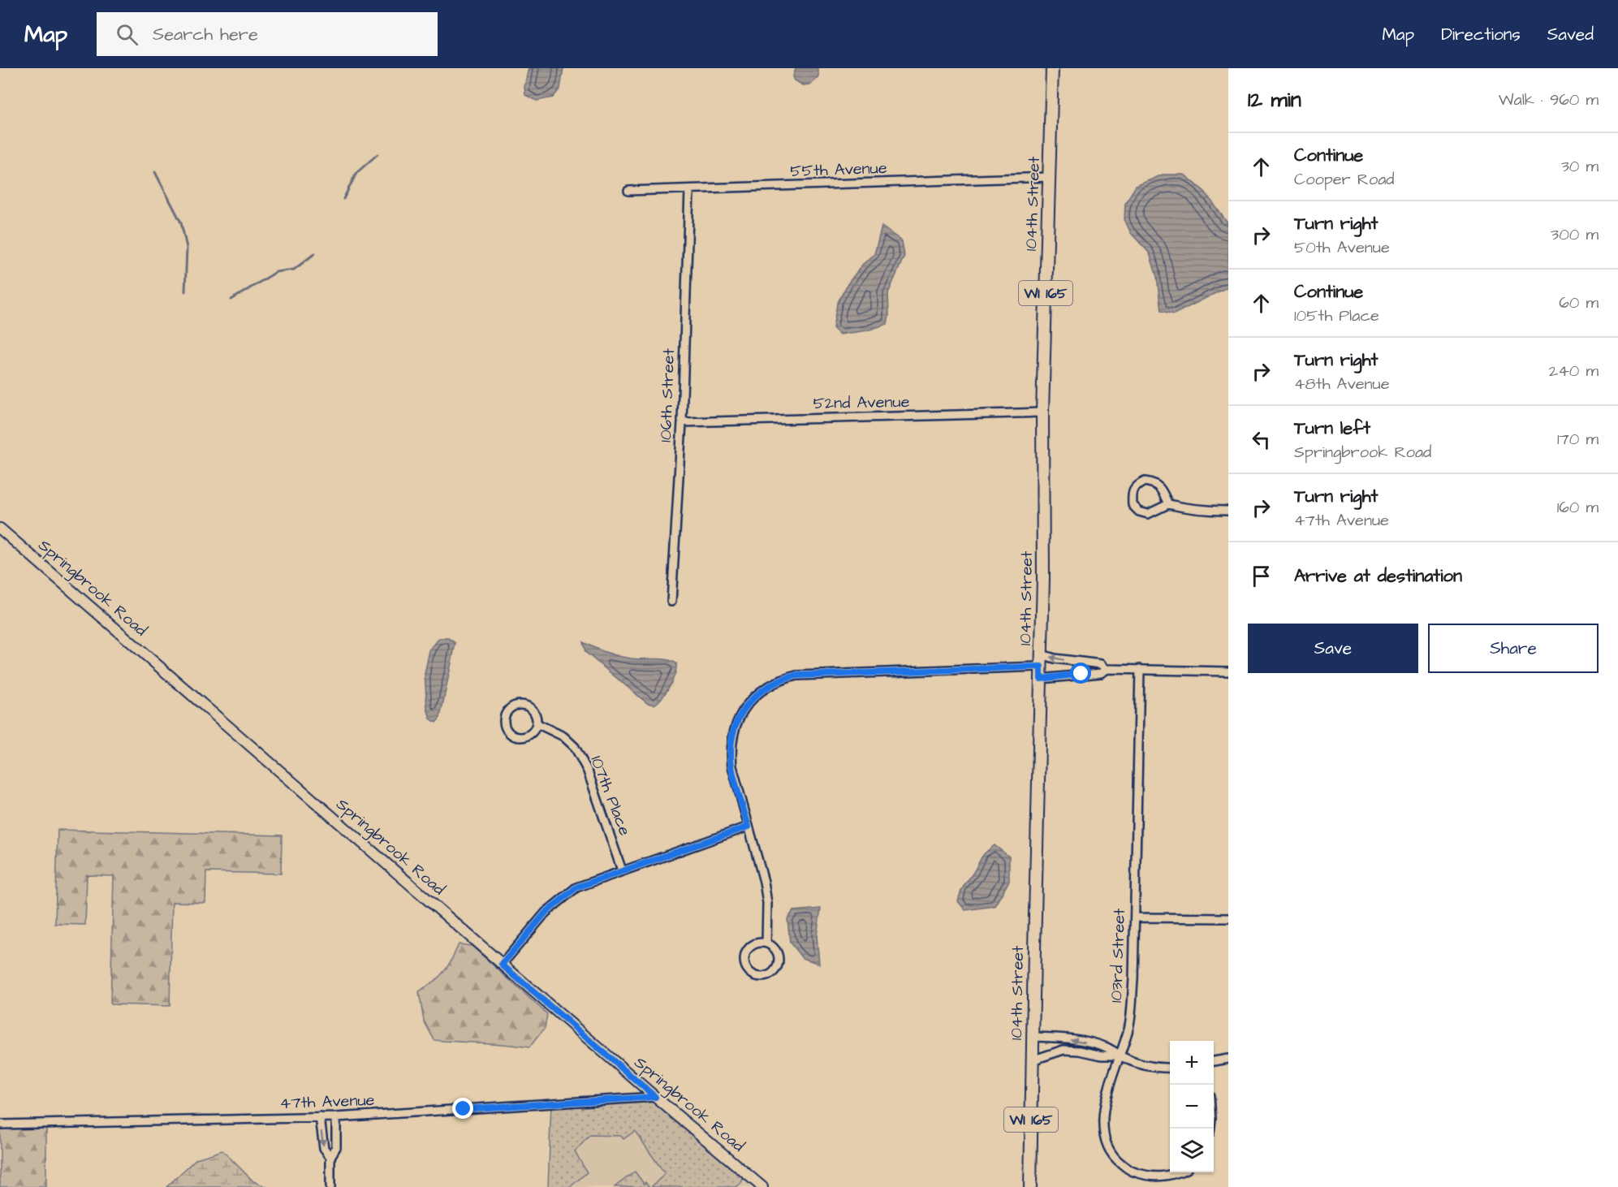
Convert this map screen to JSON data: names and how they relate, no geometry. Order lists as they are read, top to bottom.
{
  "streets": {
    "main road": ["104th Street", "WI 165"],
    "street": [
      "55th Avenue",
      "106th Street",
      "52nd Avenue",
      "Springbrook Road",
      "107th Place",
      "103rd Street",
      "47th Avenue"
    ]
  },
  "crossings": [
    ["55th Avenue", "104th Street"],
    ["55th Avenue", "106th Street"],
    ["104th Street", "52nd Avenue"],
    ["106th Street", "52nd Avenue"],
    ["Springbrook Road", "47th Avenue"]
  ],
  "page": {
    "header": "Map",
    "search": "Search here",
    "nav": ["Map", "Directions", "Saved"],
    "heading": ["12 min", "Walk · 960 m"],
    "list": [
      ["Continue", "Cooper Road", "30 m"],
      ["Turn right", "50th Avenue", "300 m"],
      ["Continue", "105th Place", "60 m"],
      ["Turn right", "48th Avenue", "240 m"],
      ["Turn left", "Springbrook Road", "170 m"],
      ["Turn right", "47th Avenue", "160 m"],
      "Arrive at destination"
    ],
    "buttons": ["Save", "Share"],
    "map_buttons": ["+", "−"]
  }
}
